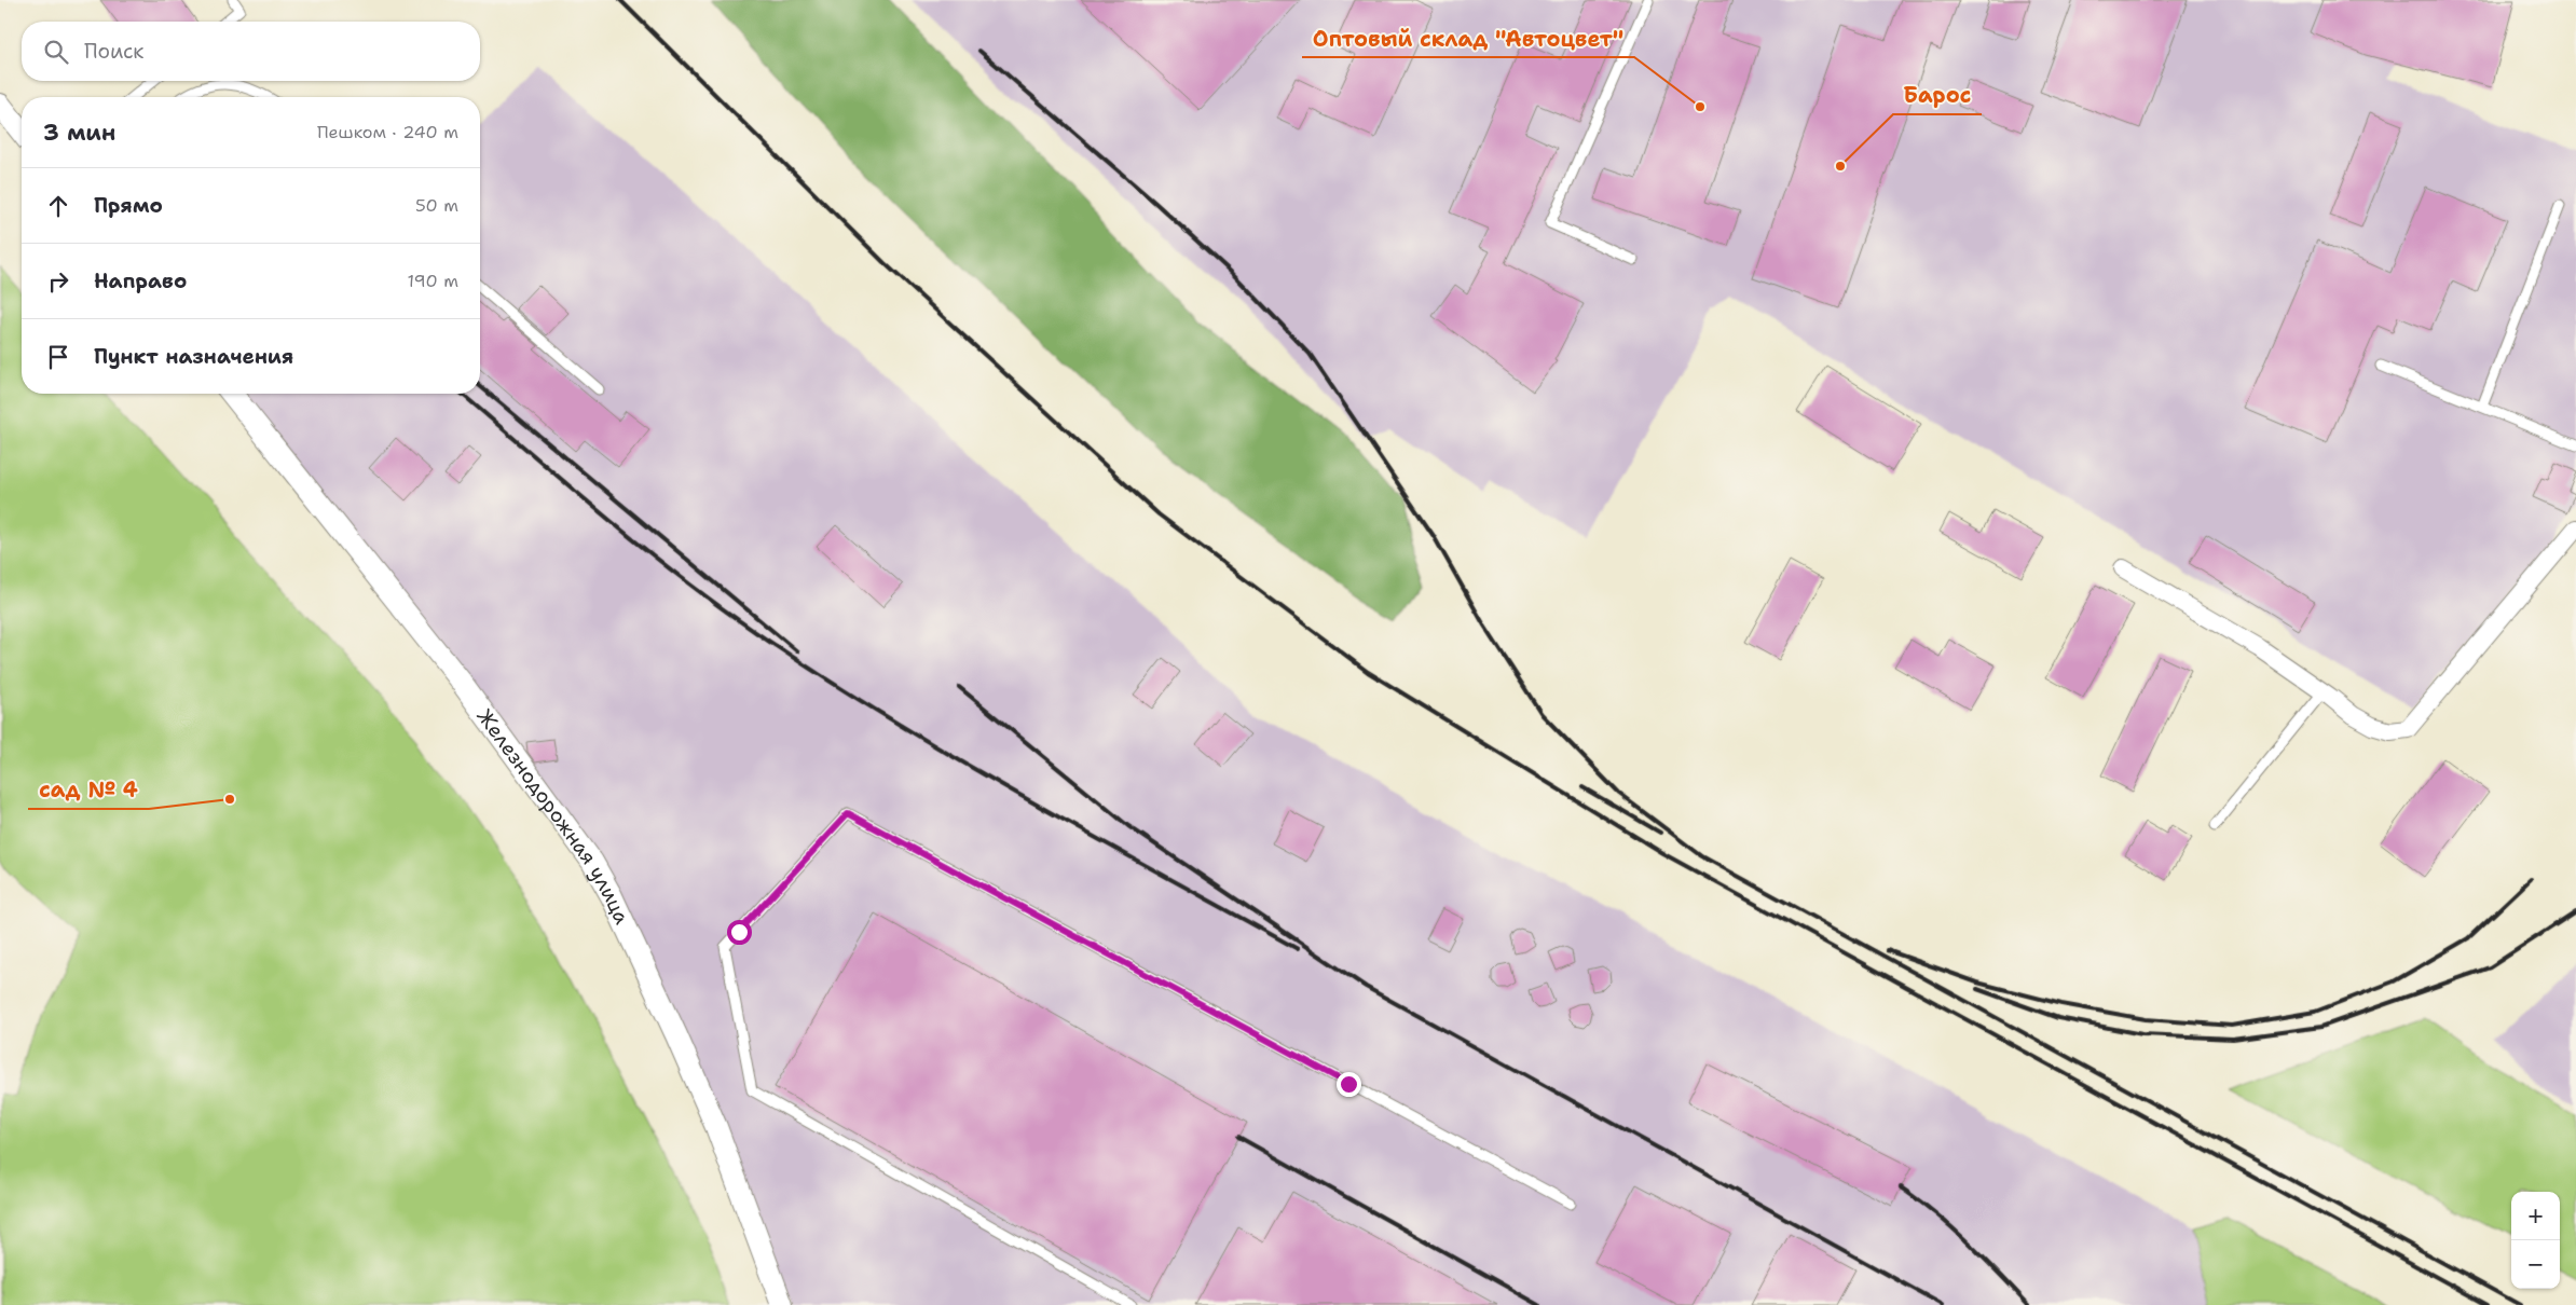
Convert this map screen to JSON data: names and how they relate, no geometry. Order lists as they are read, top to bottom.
{
  "streets": {
    "street": ["Железнодорожная улица"]
  },
  "places": ["Оптовый склад \"Автоцвет\"", "Барос", "сад № 4"],
  "page": {
    "search": "Поиск",
    "heading": ["3 мин", "Пешком · 240 m"],
    "list": [
      ["Прямо", "50 m"],
      ["Направо", "190 m"],
      "Пункт назначения"
    ],
    "map_buttons": ["+", "−"]
  }
}
